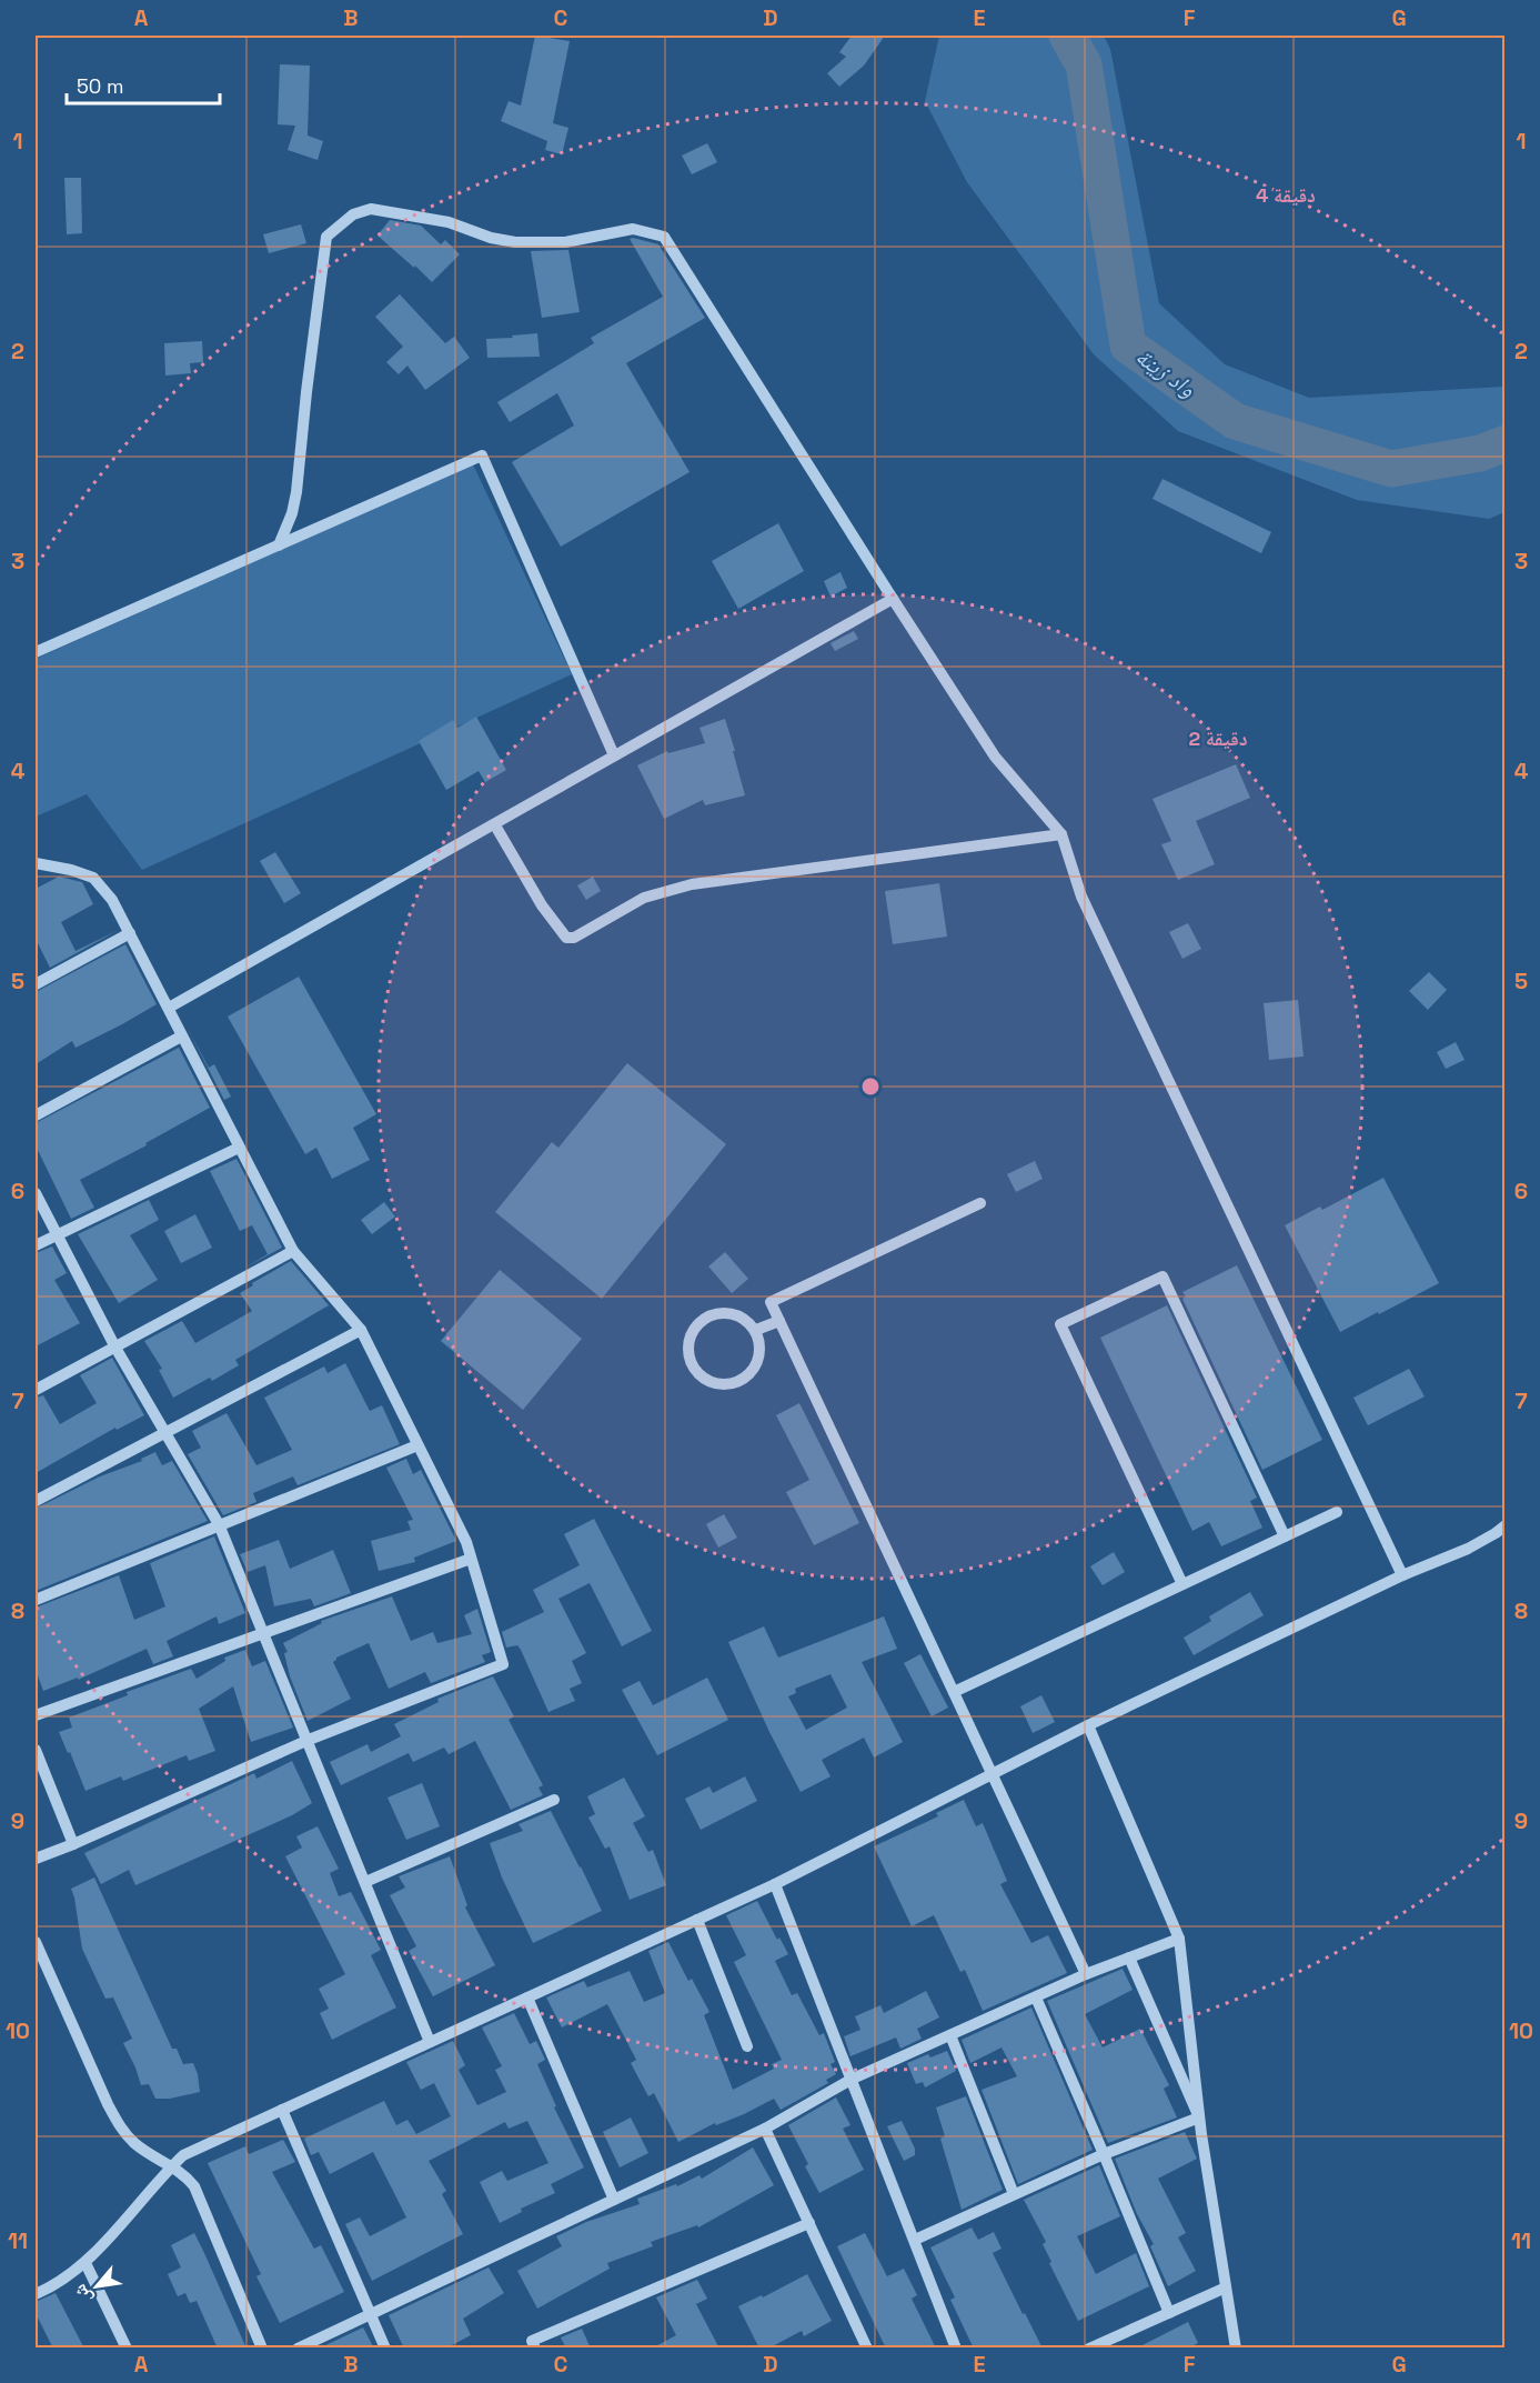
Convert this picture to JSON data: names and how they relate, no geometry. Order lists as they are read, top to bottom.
{
  "water": ["واد زينة"],
  "scale_bar": "50 m",
  "north": "bottom left",
  "grid": {
    "columns": [
      "A",
      "B",
      "C",
      "D",
      "E",
      "F",
      "G"
    ],
    "rows": [
      "1",
      "2",
      "3",
      "4",
      "5",
      "6",
      "7",
      "8",
      "9",
      "10",
      "11"
    ]
  },
  "rings": ["4 دقيقة", "2 دقيقة"]
}
